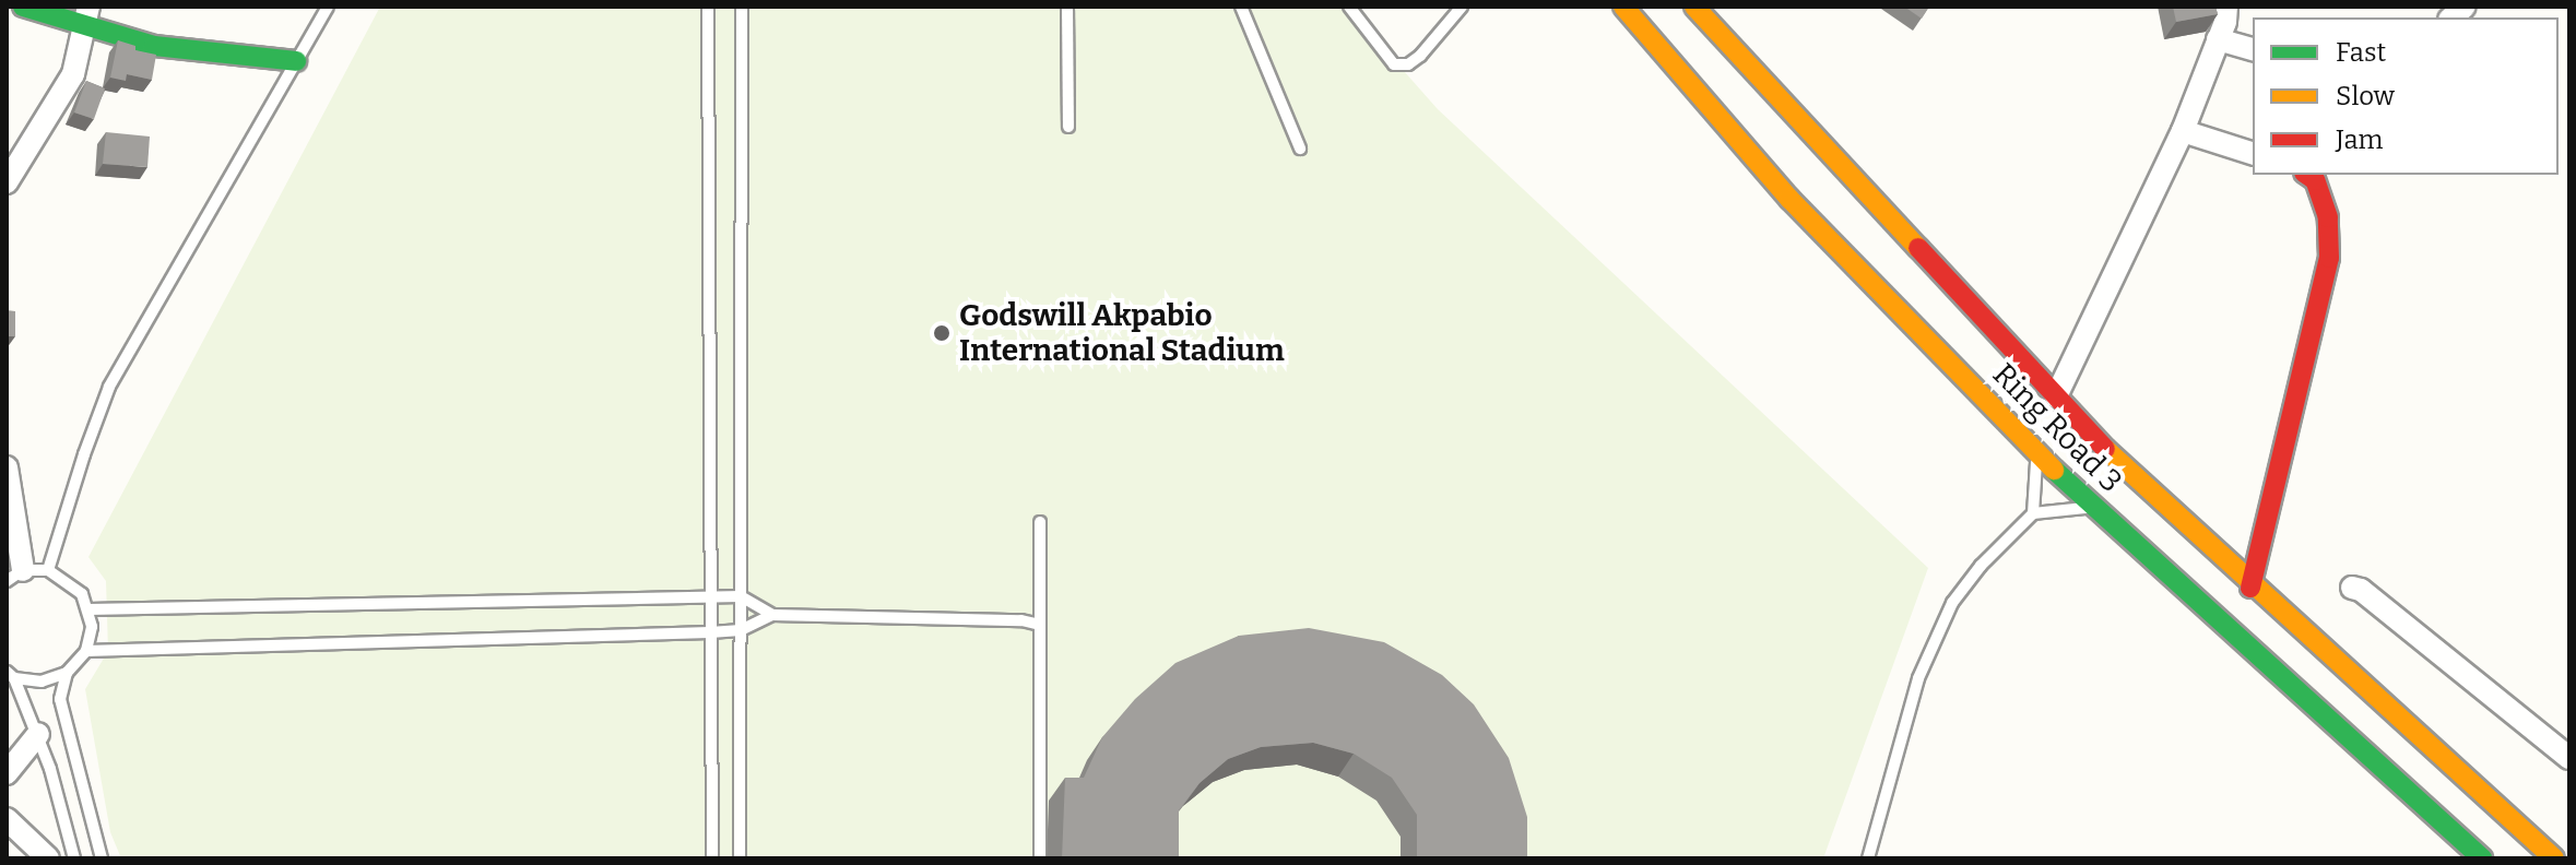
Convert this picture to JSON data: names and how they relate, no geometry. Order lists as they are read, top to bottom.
{
  "streets": {
    "main road": ["Ring Road 3"]
  },
  "places": ["Godswill Akpabio International Stadium"],
  "legend": ["Fast", "Slow", "Jam"]
}
